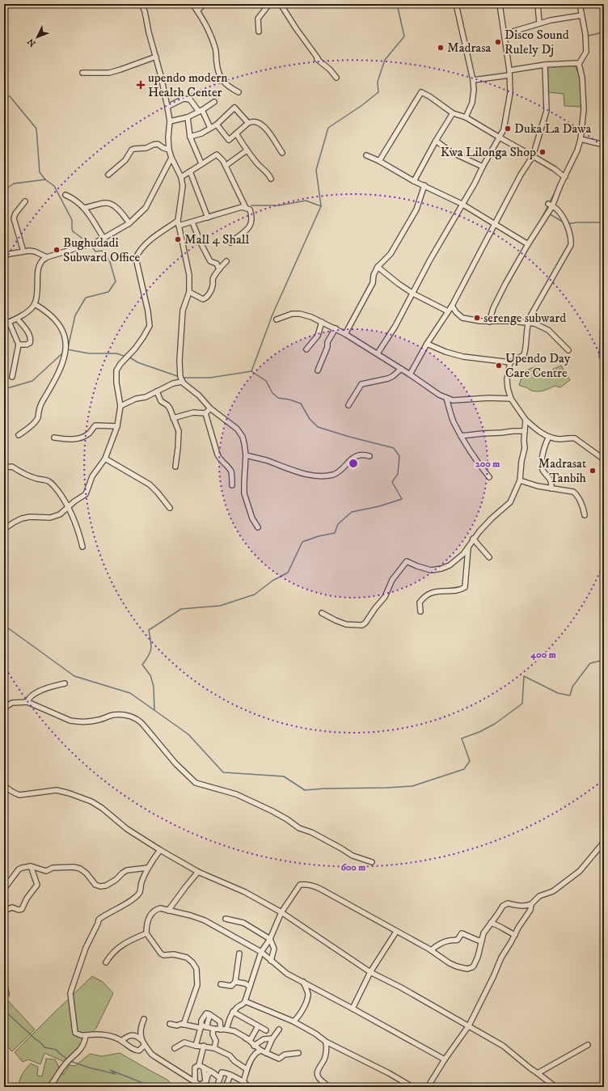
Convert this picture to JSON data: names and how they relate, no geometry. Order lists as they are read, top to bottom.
{
  "places": {
    "other": [
      "Disco Sound Rulely Dj",
      "Madrasa",
      "Duka La Dawa",
      "Kwa Lilonga Shop",
      "Mall 4 Shall",
      "Bughudadi Subward Office",
      "serenge subward",
      "Upendo Day Care Centre",
      "Madrasat Tanbih"
    ],
    "health": ["upendo modern Health Center"]
  },
  "north": "bottom left",
  "rings": ["200 m", "400 m", "600 m"]
}
